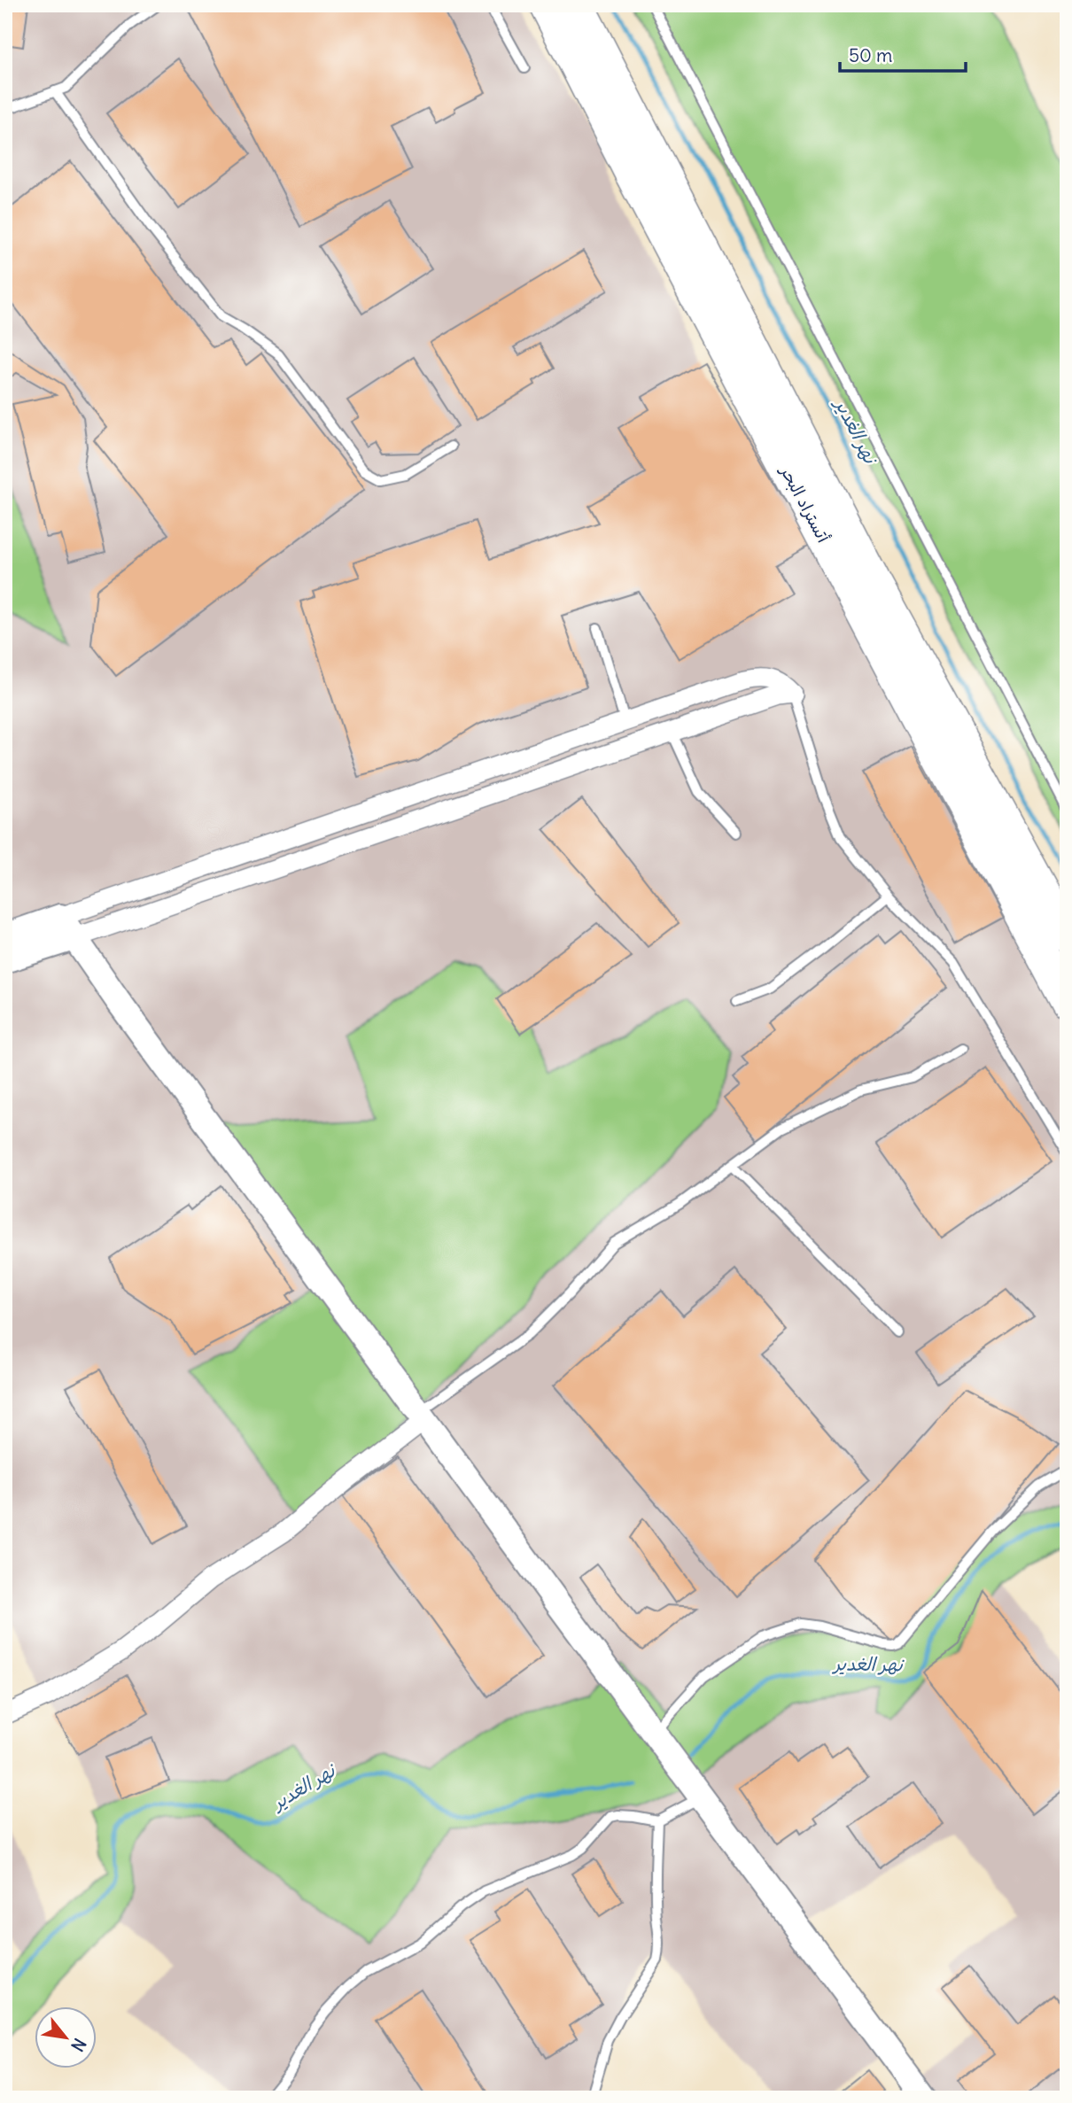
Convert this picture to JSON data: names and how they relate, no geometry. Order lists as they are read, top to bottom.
{
  "streets": {
    "highway": ["أتستراد البحر"]
  },
  "water": ["نهر الغدير"],
  "scale_bar": "50 m",
  "north": "bottom right"
}
